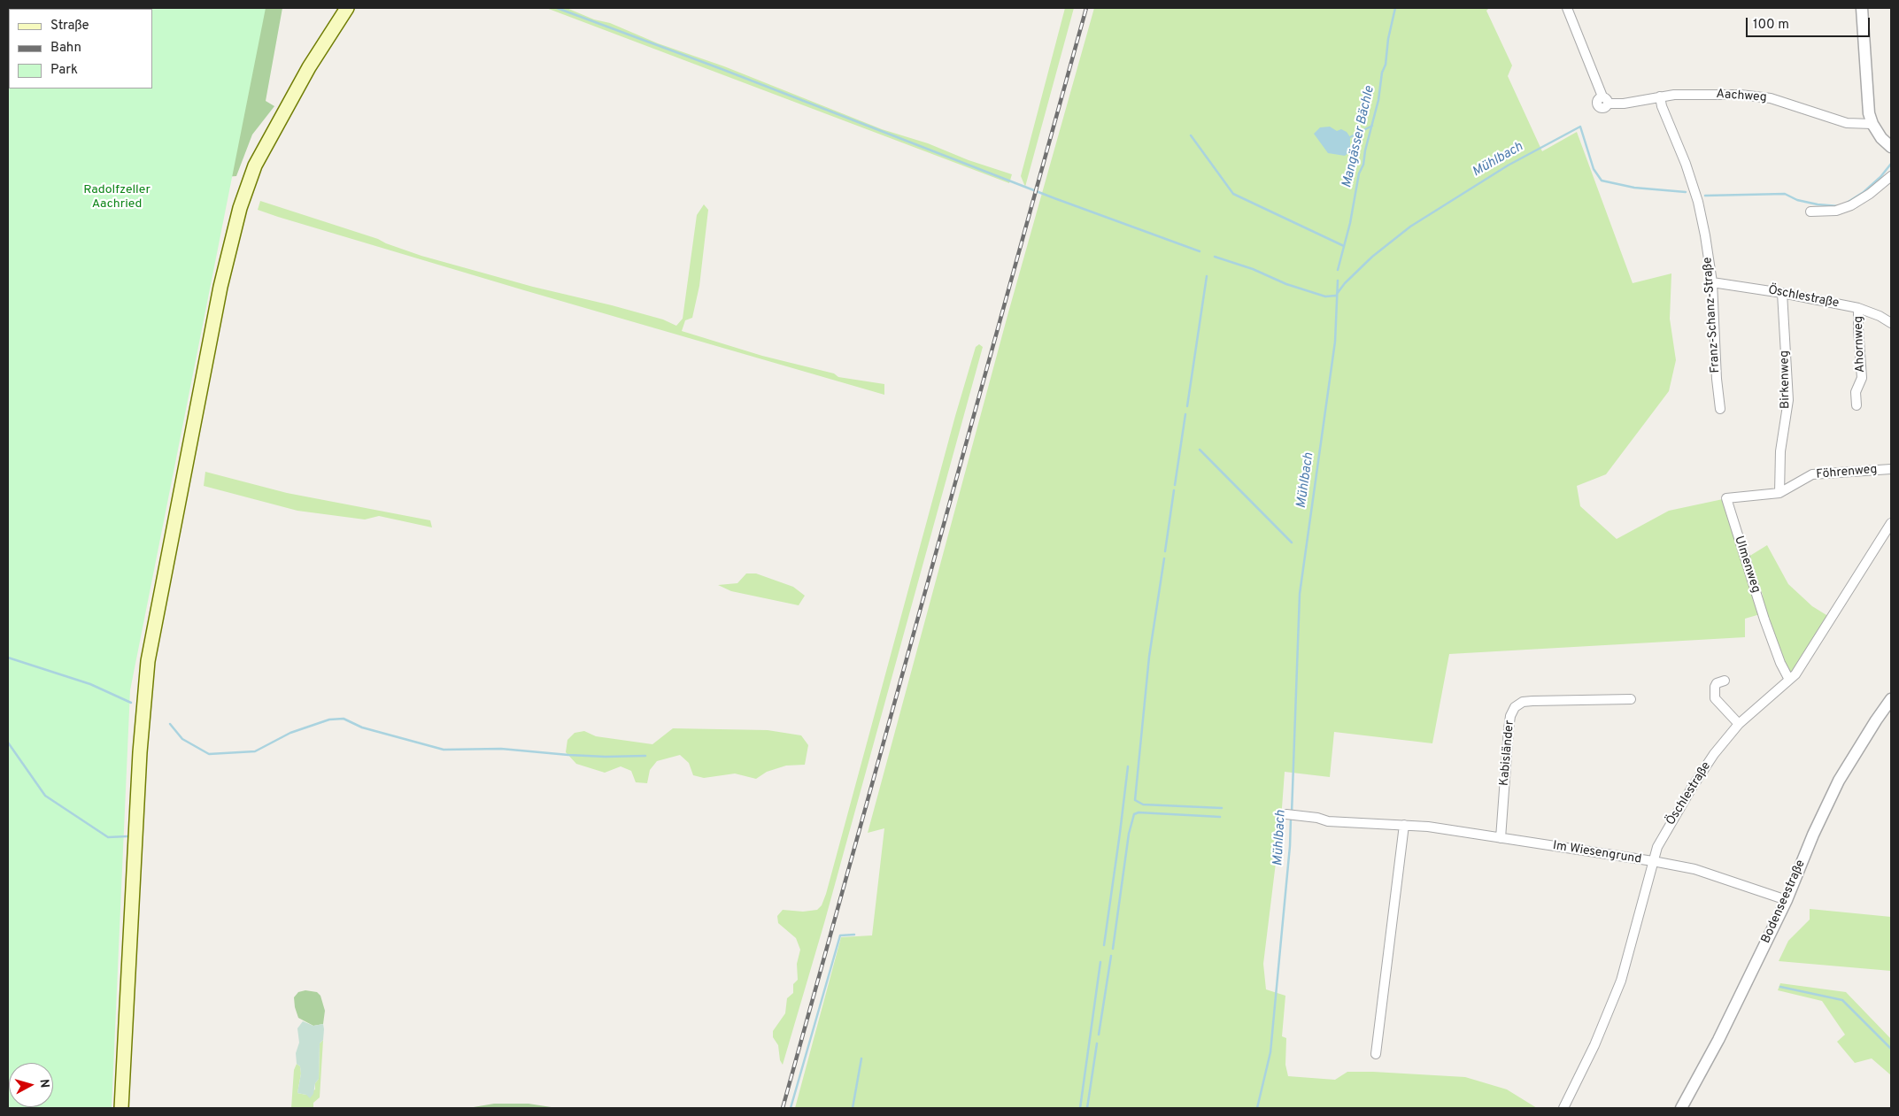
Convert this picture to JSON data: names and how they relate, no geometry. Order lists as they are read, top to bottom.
{
  "streets": {
    "street": [
      "Aachweg",
      "Öschlestraße",
      "Franz-Schanz-Straße",
      "Ahornweg",
      "Birkenweg",
      "Föhrenweg",
      "Ulmenweg",
      "Kabisländer",
      "Im Wiesengrund",
      "Bodenseestraße"
    ]
  },
  "crossings": [
    ["Aachweg", "Franz-Schanz-Straße"],
    ["Öschlestraße", "Franz-Schanz-Straße"],
    ["Öschlestraße", "Ahornweg"],
    ["Öschlestraße", "Birkenweg"],
    ["Öschlestraße", "Ulmenweg"],
    ["Öschlestraße", "Im Wiesengrund"],
    ["Birkenweg", "Föhrenweg"],
    ["Birkenweg", "Ulmenweg"],
    ["Föhrenweg", "Ulmenweg"],
    ["Kabisländer", "Im Wiesengrund"],
    ["Im Wiesengrund", "Bodenseestraße"]
  ],
  "water": ["Mangässer Bächle", "Mühlbach"],
  "parks": ["Radolfzeller Aachried"],
  "legend": ["Straße", "Bahn", "Park"],
  "scale_bar": "100 m",
  "north": "right"
}
